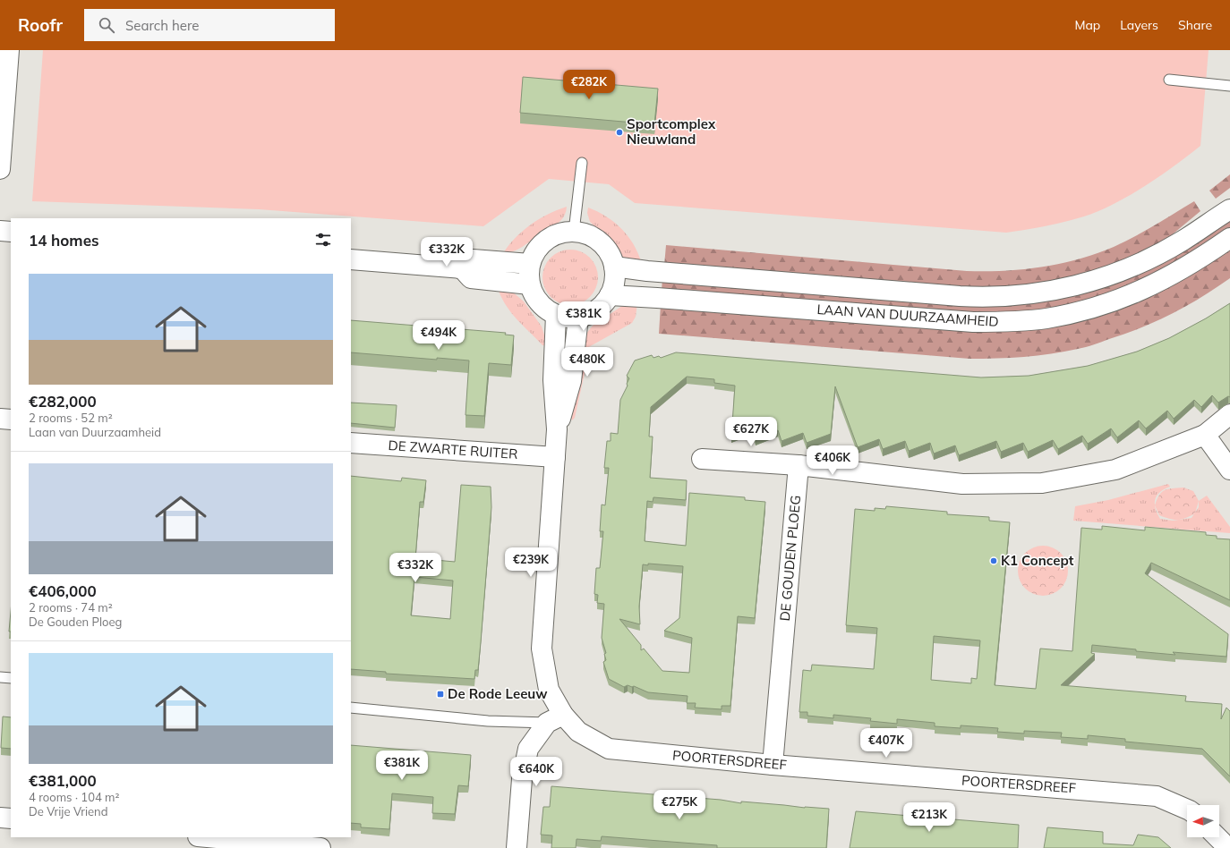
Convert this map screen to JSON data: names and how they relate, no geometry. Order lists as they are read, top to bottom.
{
  "streets": {
    "street": [
      "LAAN VAN DUURZAAMHEID",
      "DE ZWARTE RUITER",
      "DE GOUDEN PLOEG",
      "POORTERSDREEF"
    ]
  },
  "crossings": [
    ["LAAN VAN DUURZAAMHEID", "POORTERSDREEF"],
    ["DE ZWARTE RUITER", "POORTERSDREEF"],
    ["DE GOUDEN PLOEG", "POORTERSDREEF"]
  ],
  "places": {
    "other": ["Sportcomplex Nieuwland", "K1 Concept"],
    "transit": ["De Rode Leeuw"]
  },
  "north": "left",
  "page": {
    "header": "Roofr",
    "search": "Search here",
    "nav": ["Map", "Layers", "Share"],
    "price": [
      "€282K",
      "€332K",
      "€381K",
      "€494K",
      "€480K",
      "€627K",
      "€406K",
      "€239K",
      "€332K",
      "€407K",
      "€381K",
      "€640K",
      "€275K",
      "€213K"
    ],
    "heading": "14 homes",
    "list": [
      {
        "name": "€282,000",
        "note": "2 rooms · 52 m² · Laan van Duurzaamheid"
      },
      {
        "name": "€406,000",
        "note": "2 rooms · 74 m² · De Gouden Ploeg"
      },
      {
        "name": "€381,000",
        "note": "4 rooms · 104 m² · De Vrije Vriend"
      }
    ]
  }
}
